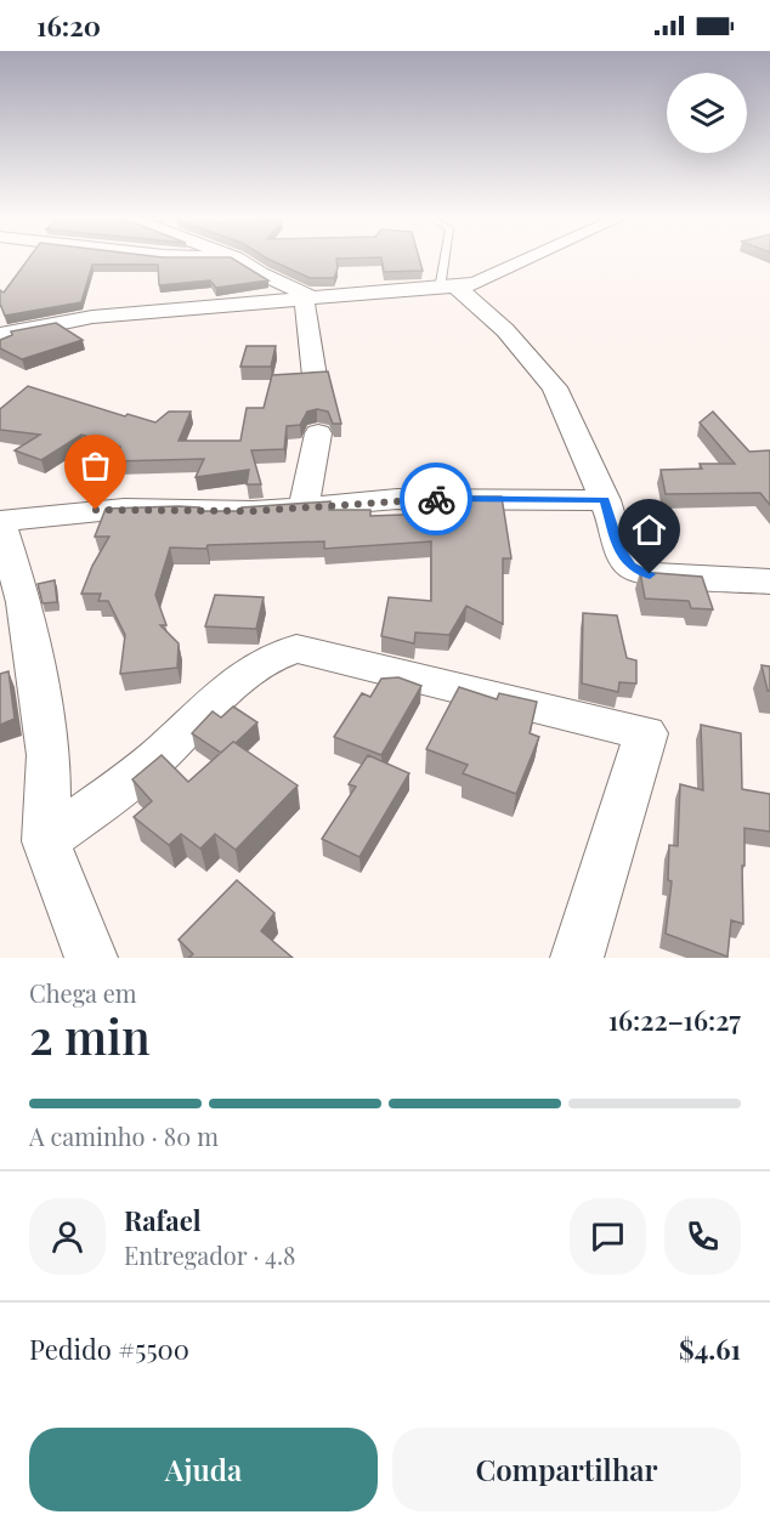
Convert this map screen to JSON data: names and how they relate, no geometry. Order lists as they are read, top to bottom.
{
  "page": {
    "status": "16:20",
    "heading": ["2 min", "Chega em", "16:22–16:27"],
    "panel": [
      "Rafael",
      "Entregador · 4.8",
      "Pedido #5500",
      "$4.61"
    ],
    "bar": "A caminho · 80 m",
    "buttons": ["Ajuda", "Compartilhar"]
  }
}
